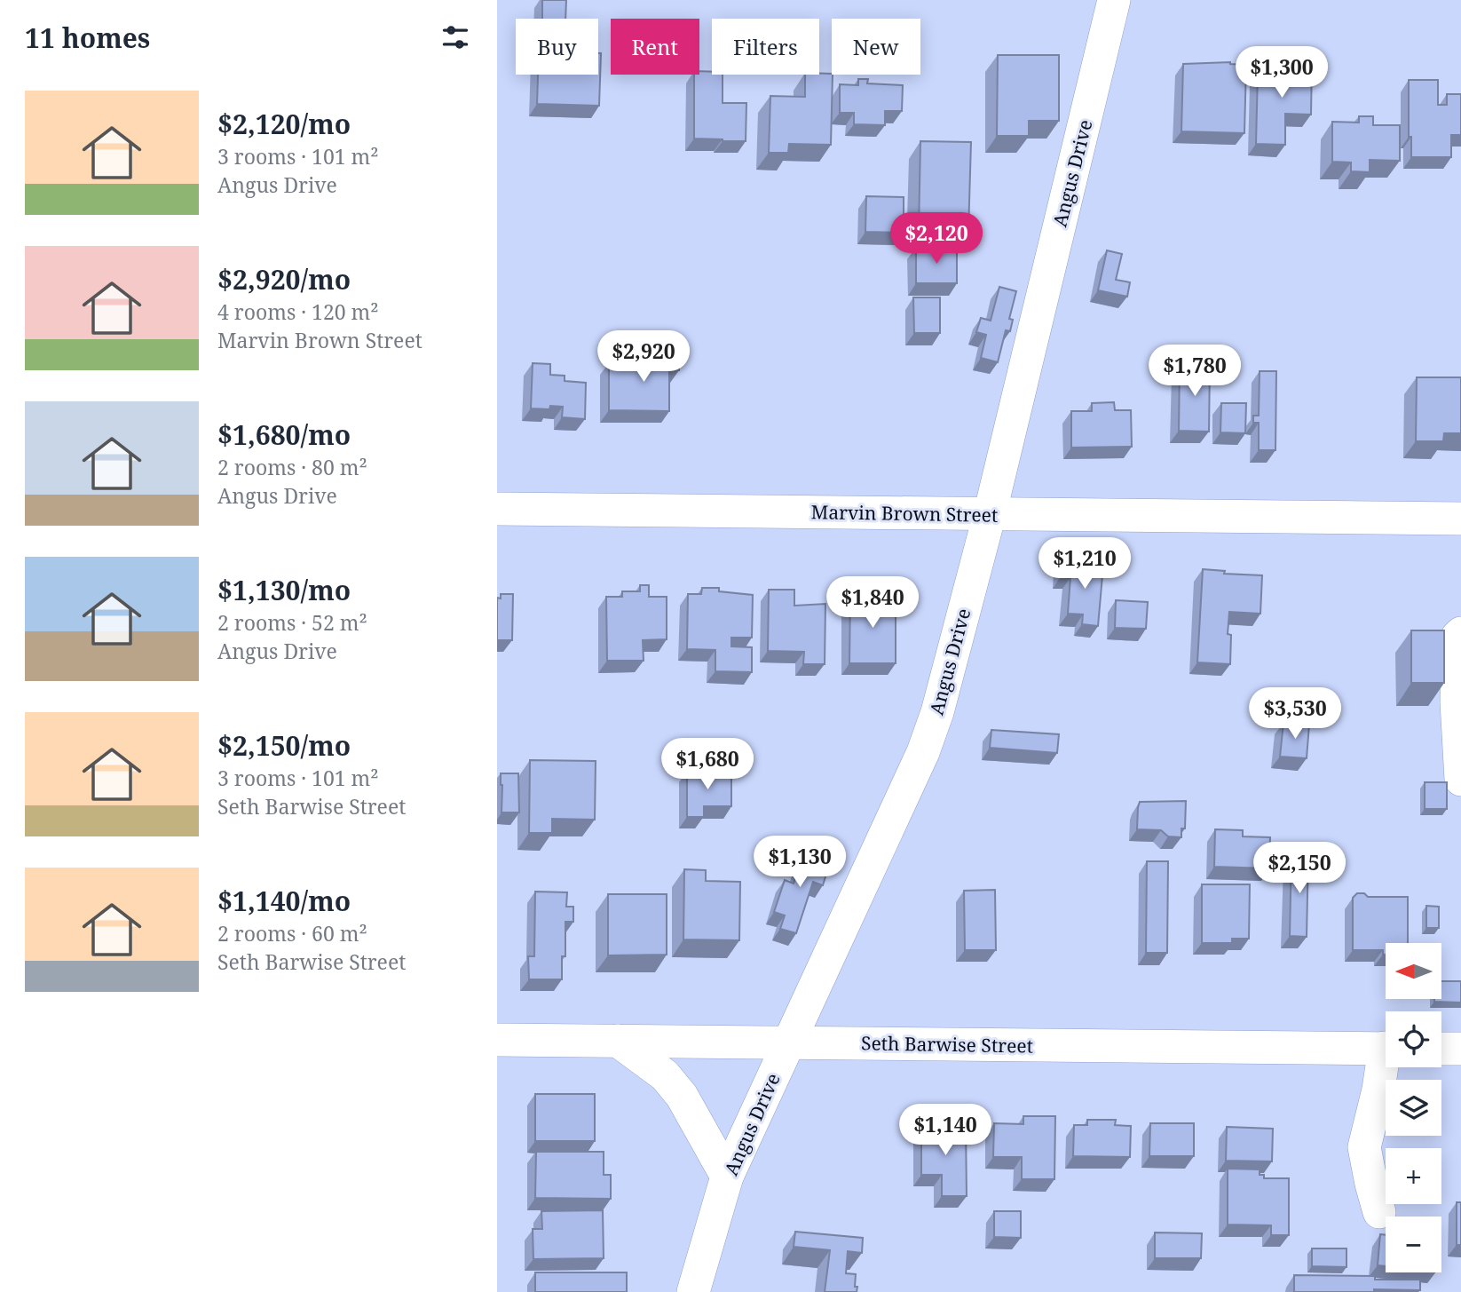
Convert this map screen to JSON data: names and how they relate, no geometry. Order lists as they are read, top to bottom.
{
  "streets": {
    "street": ["Angus Drive", "Marvin Brown Street", "Seth Barwise Street"]
  },
  "crossings": [
    ["Angus Drive", "Marvin Brown Street"],
    ["Angus Drive", "Seth Barwise Street"]
  ],
  "north": "left",
  "page": {
    "heading": "11 homes",
    "chip": [
      "Buy",
      "Rent",
      "Filters",
      "New"
    ],
    "price": [
      "$1,300",
      "$2,120",
      "$2,920",
      "$1,780",
      "$1,210",
      "$1,840",
      "$3,530",
      "$1,680",
      "$1,130",
      "$2,150",
      "$1,140"
    ],
    "list": [
      {
        "name": "$2,120/mo",
        "note": "3 rooms · 101 m² · Angus Drive"
      },
      {
        "name": "$2,920/mo",
        "note": "4 rooms · 120 m² · Marvin Brown Street"
      },
      {
        "name": "$1,680/mo",
        "note": "2 rooms · 80 m² · Angus Drive"
      },
      {
        "name": "$1,130/mo",
        "note": "2 rooms · 52 m² · Angus Drive"
      },
      {
        "name": "$2,150/mo",
        "note": "3 rooms · 101 m² · Seth Barwise Street"
      },
      {
        "name": "$1,140/mo",
        "note": "2 rooms · 60 m² · Seth Barwise Street"
      }
    ],
    "map_buttons": ["+", "−"]
  }
}
